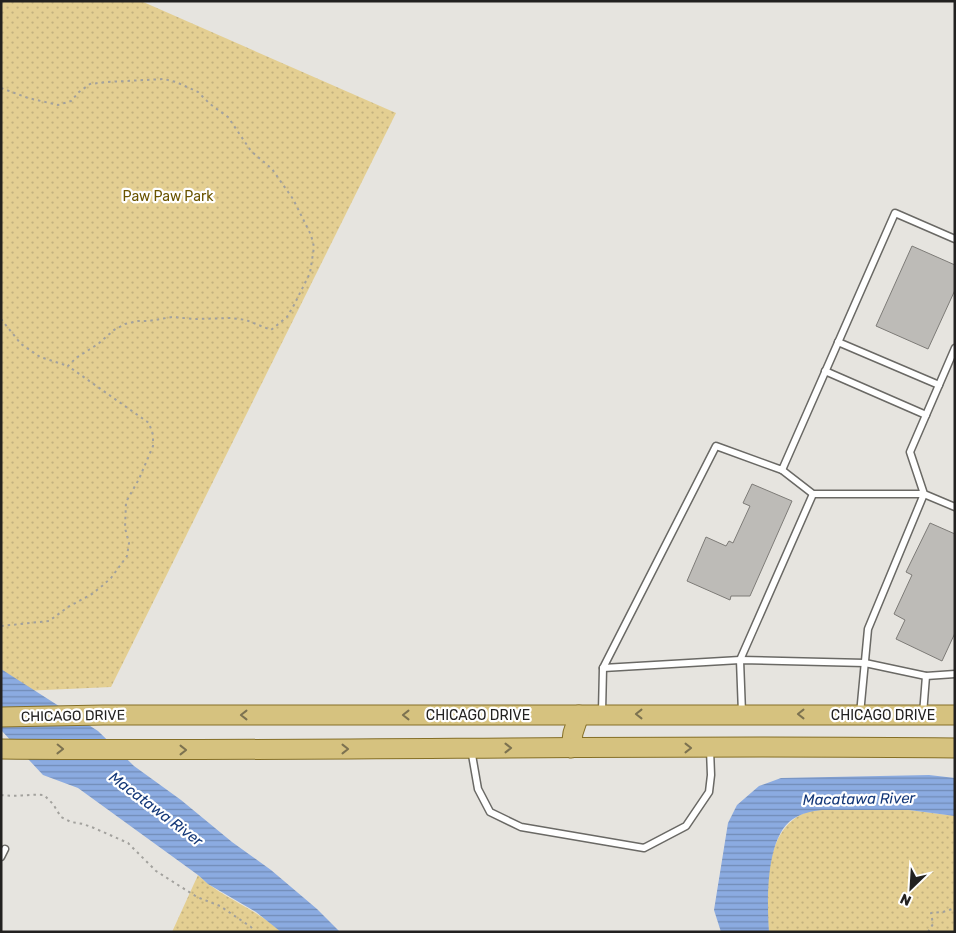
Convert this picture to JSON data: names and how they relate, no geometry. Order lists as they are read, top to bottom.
{
  "streets": {
    "main road": ["CHICAGO DRIVE"]
  },
  "water": ["Macatawa River"],
  "parks": ["Paw Paw Park"],
  "north": "bottom left"
}
